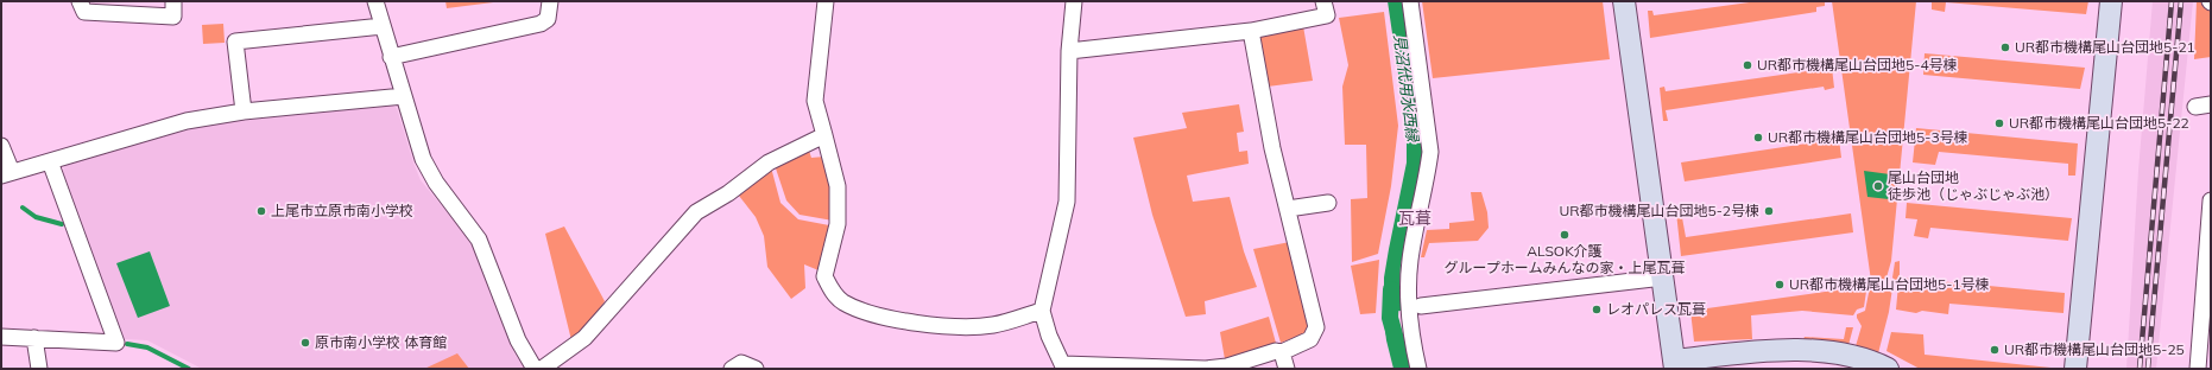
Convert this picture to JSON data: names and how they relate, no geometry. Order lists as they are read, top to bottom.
{
  "districts": ["瓦葺"],
  "water": ["見沼代用水西縁"],
  "places": [
    "UR都市機構尾山台団地5-21",
    "UR都市機構尾山台団地5-4号棟",
    "UR都市機構尾山台団地5-22",
    "UR都市機構尾山台団地5-3号棟",
    "尾山台団地 徒歩池（じゃぶじゃぶ池）",
    "上尾市立原市南小学校",
    "UR都市機構尾山台団地5-2号棟",
    "ALSOK介護 グループホームみんなの家・上尾瓦葺",
    "UR都市機構尾山台団地5-1号棟",
    "レオパレス瓦葺",
    "原市南小学校 体育館",
    "UR都市機構尾山台団地5-25"
  ]
}
